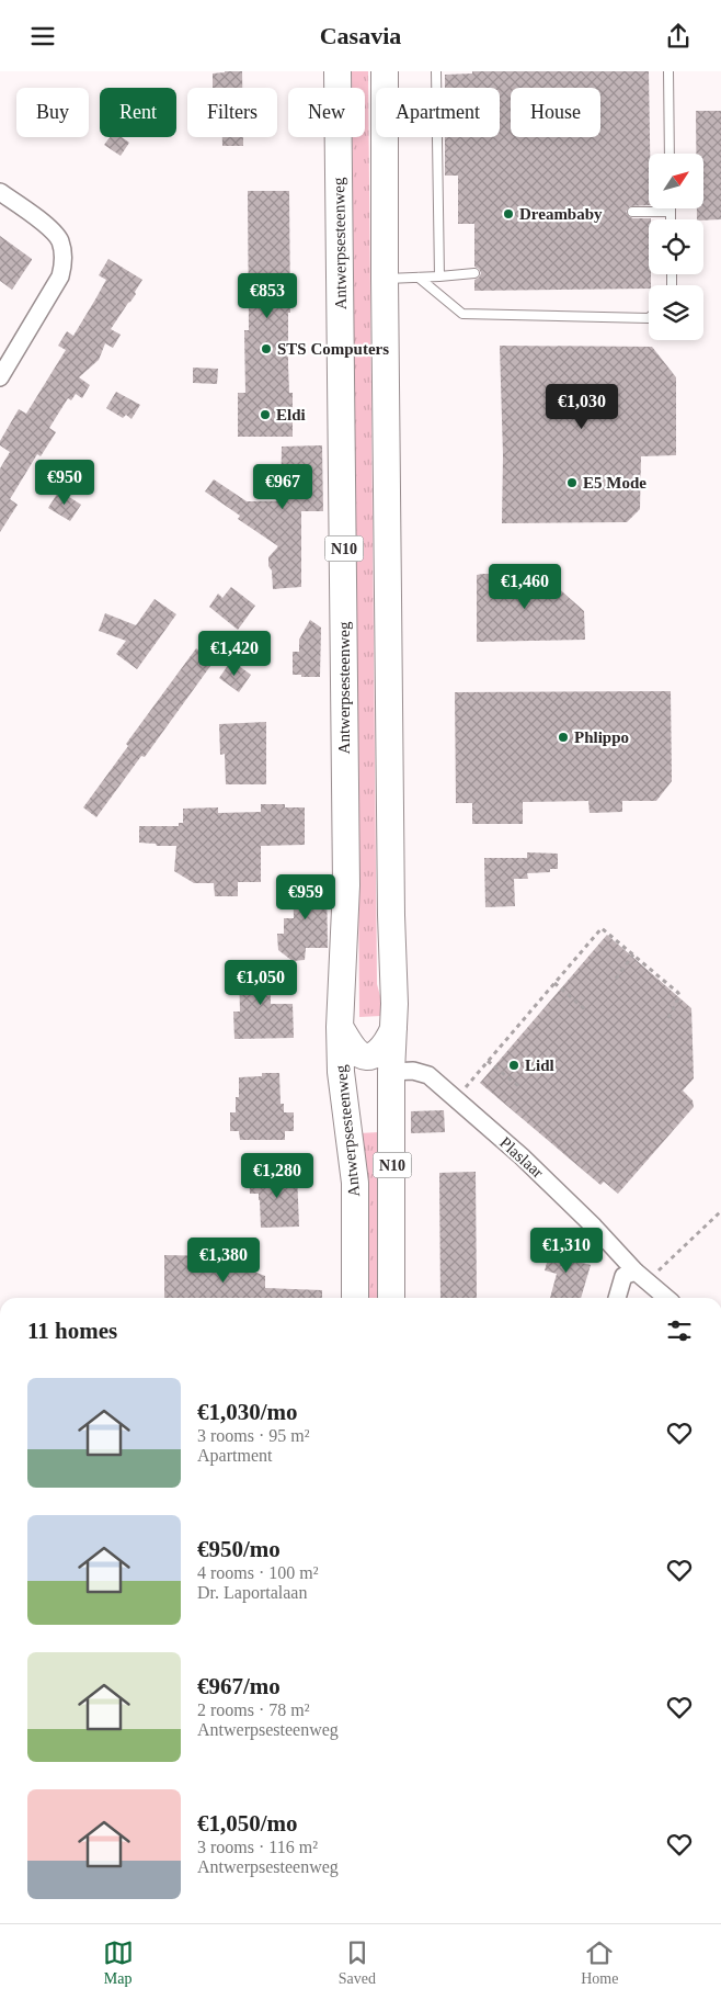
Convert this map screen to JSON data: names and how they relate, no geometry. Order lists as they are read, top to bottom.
{
  "streets": {
    "main road": ["Antwerpsesteenweg", "N10"],
    "street": ["Plaslaar"]
  },
  "crossings": [
    ["N10", "Plaslaar"]
  ],
  "places": [
    "Dreambaby",
    "STS Computers",
    "Eldi",
    "E5 Mode",
    "Phlippo",
    "Lidl"
  ],
  "north": "top right",
  "page": {
    "header": "Casavia",
    "chip": [
      "Buy",
      "Rent",
      "Filters",
      "New",
      "Apartment",
      "House"
    ],
    "price": [
      "€853",
      "€1,030",
      "€950",
      "€967",
      "€1,460",
      "€1,420",
      "€959",
      "€1,050",
      "€1,280",
      "€1,310",
      "€1,380"
    ],
    "heading": "11 homes",
    "list": [
      {
        "name": "€1,030/mo",
        "note": "3 rooms · 95 m² · Apartment"
      },
      {
        "name": "€950/mo",
        "note": "4 rooms · 100 m² · Dr. Laportalaan"
      },
      {
        "name": "€967/mo",
        "note": "2 rooms · 78 m² · Antwerpsesteenweg"
      },
      {
        "name": "€1,050/mo",
        "note": "3 rooms · 116 m² · Antwerpsesteenweg"
      }
    ],
    "tabs": ["Map", "Saved", "Home"]
  }
}
